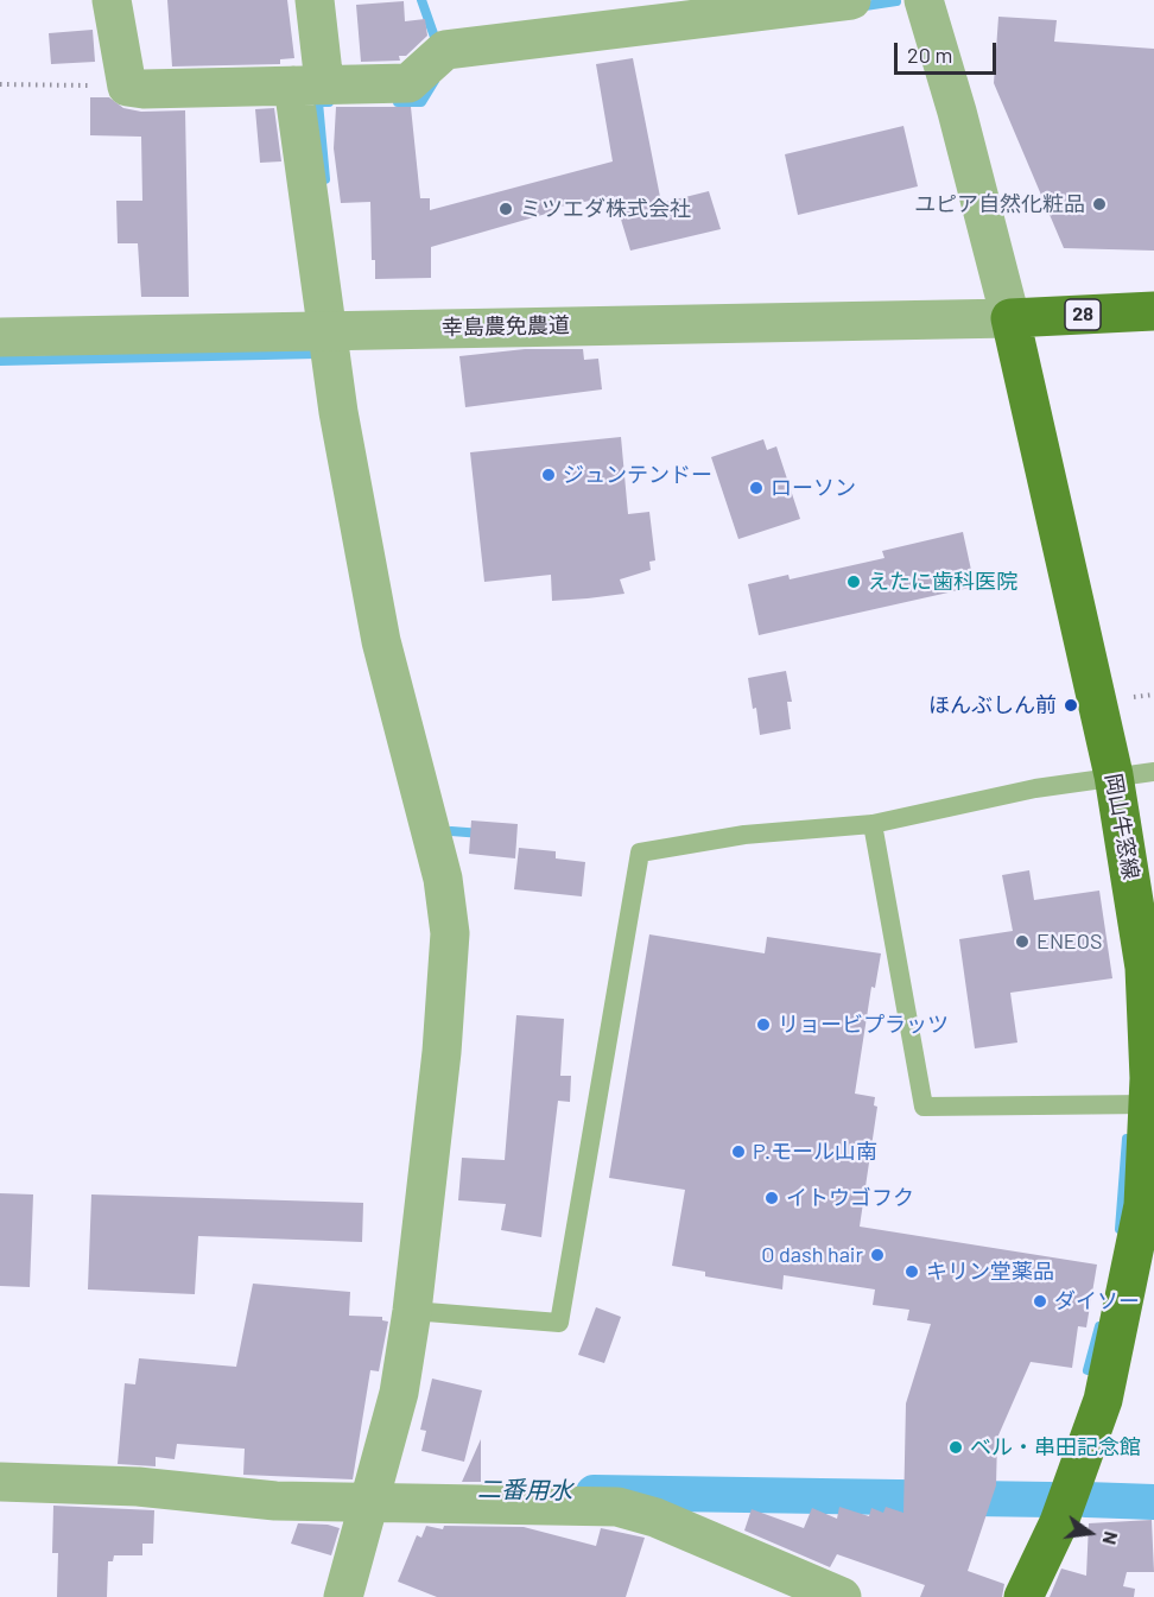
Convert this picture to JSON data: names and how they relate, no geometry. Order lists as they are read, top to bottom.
{
  "streets": {
    "main road": ["28", "岡山牛窓線"],
    "street": ["幸島農免農道"]
  },
  "crossings": [
    ["28", "幸島農免農道"],
    ["28", "岡山牛窓線"],
    ["幸島農免農道", "岡山牛窓線"]
  ],
  "water": ["二番用水"],
  "places": [
    "ユピア自然化粧品",
    "ミツエダ株式会社",
    "ジュンテンドー",
    "ローソン",
    "えたに歯科医院",
    "ほんぶしん前",
    "ENEOS",
    "リョービプラッツ",
    "P.モール山南",
    "イトウゴフク",
    "O dash hair",
    "キリン堂薬品",
    "ダイソー",
    "ベル・串田記念館"
  ],
  "scale_bar": "20 m",
  "north": "right"
}
